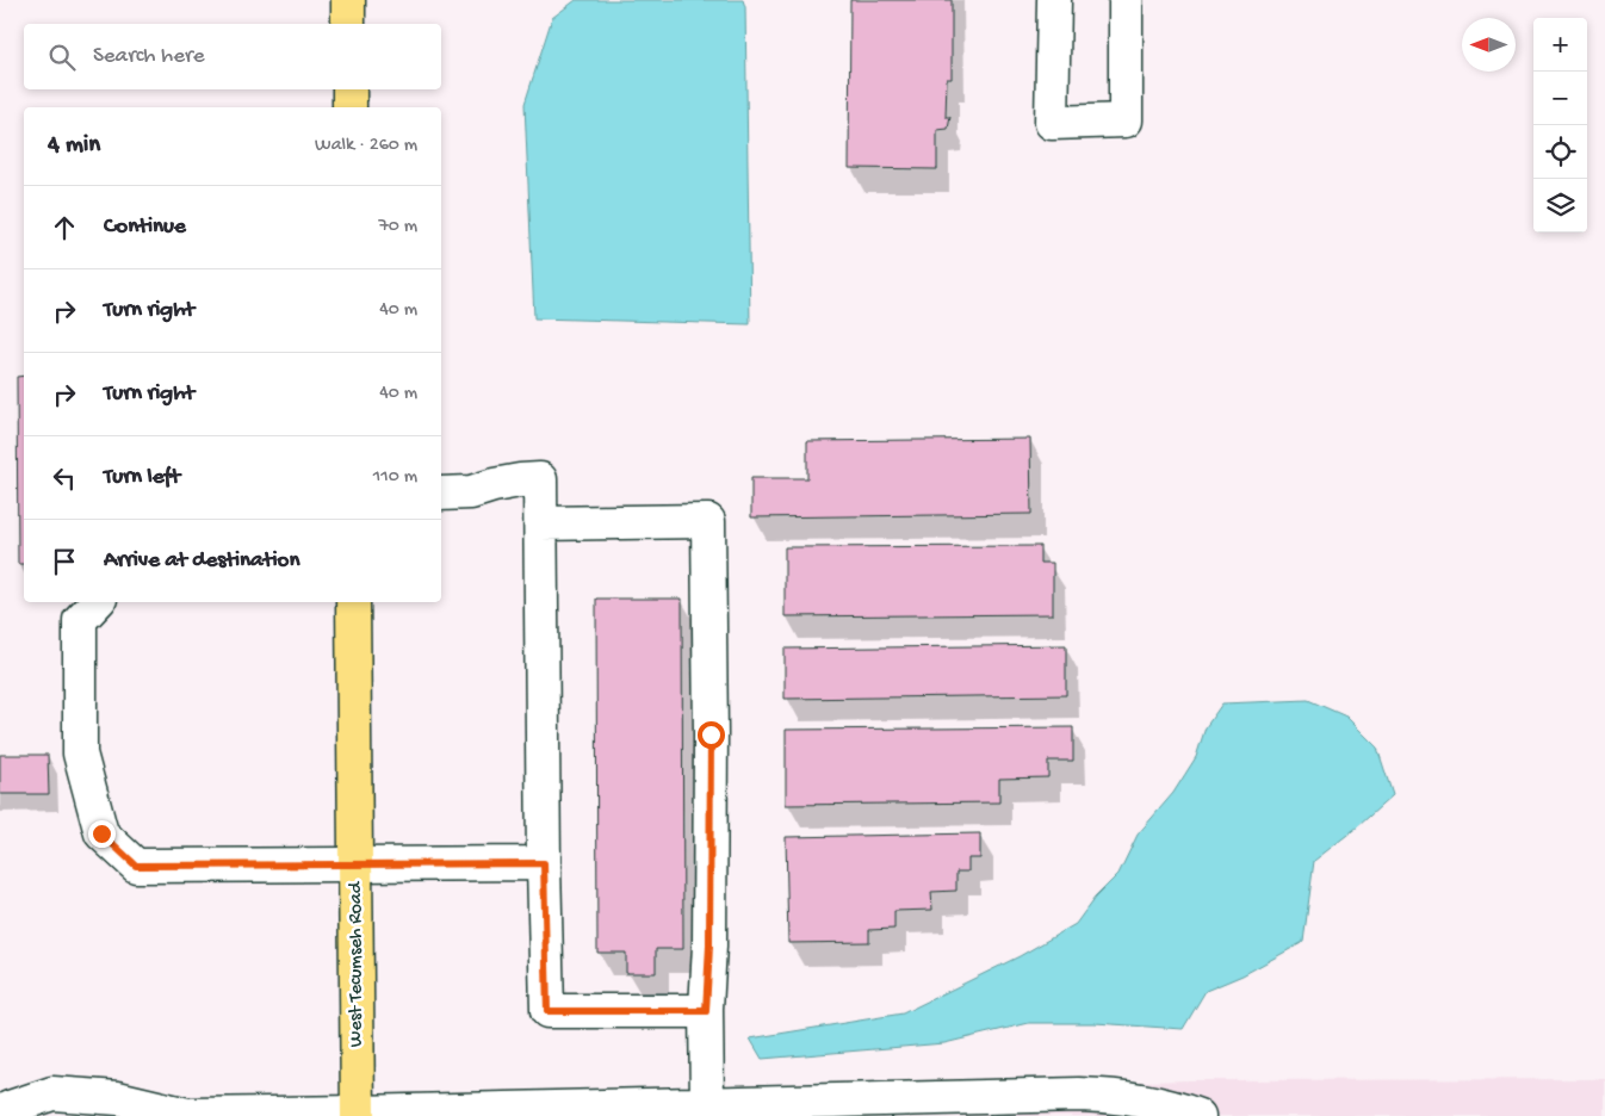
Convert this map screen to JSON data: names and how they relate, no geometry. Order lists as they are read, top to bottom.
{
  "streets": {
    "main road": ["West Tecumseh Road"]
  },
  "north": "left",
  "page": {
    "map_buttons": ["+", "−"],
    "search": "Search here",
    "heading": ["4 min", "Walk · 260 m"],
    "list": [
      ["Continue", "70 m"],
      ["Turn right", "40 m"],
      ["Turn right", "40 m"],
      ["Turn left", "110 m"],
      "Arrive at destination"
    ]
  }
}
